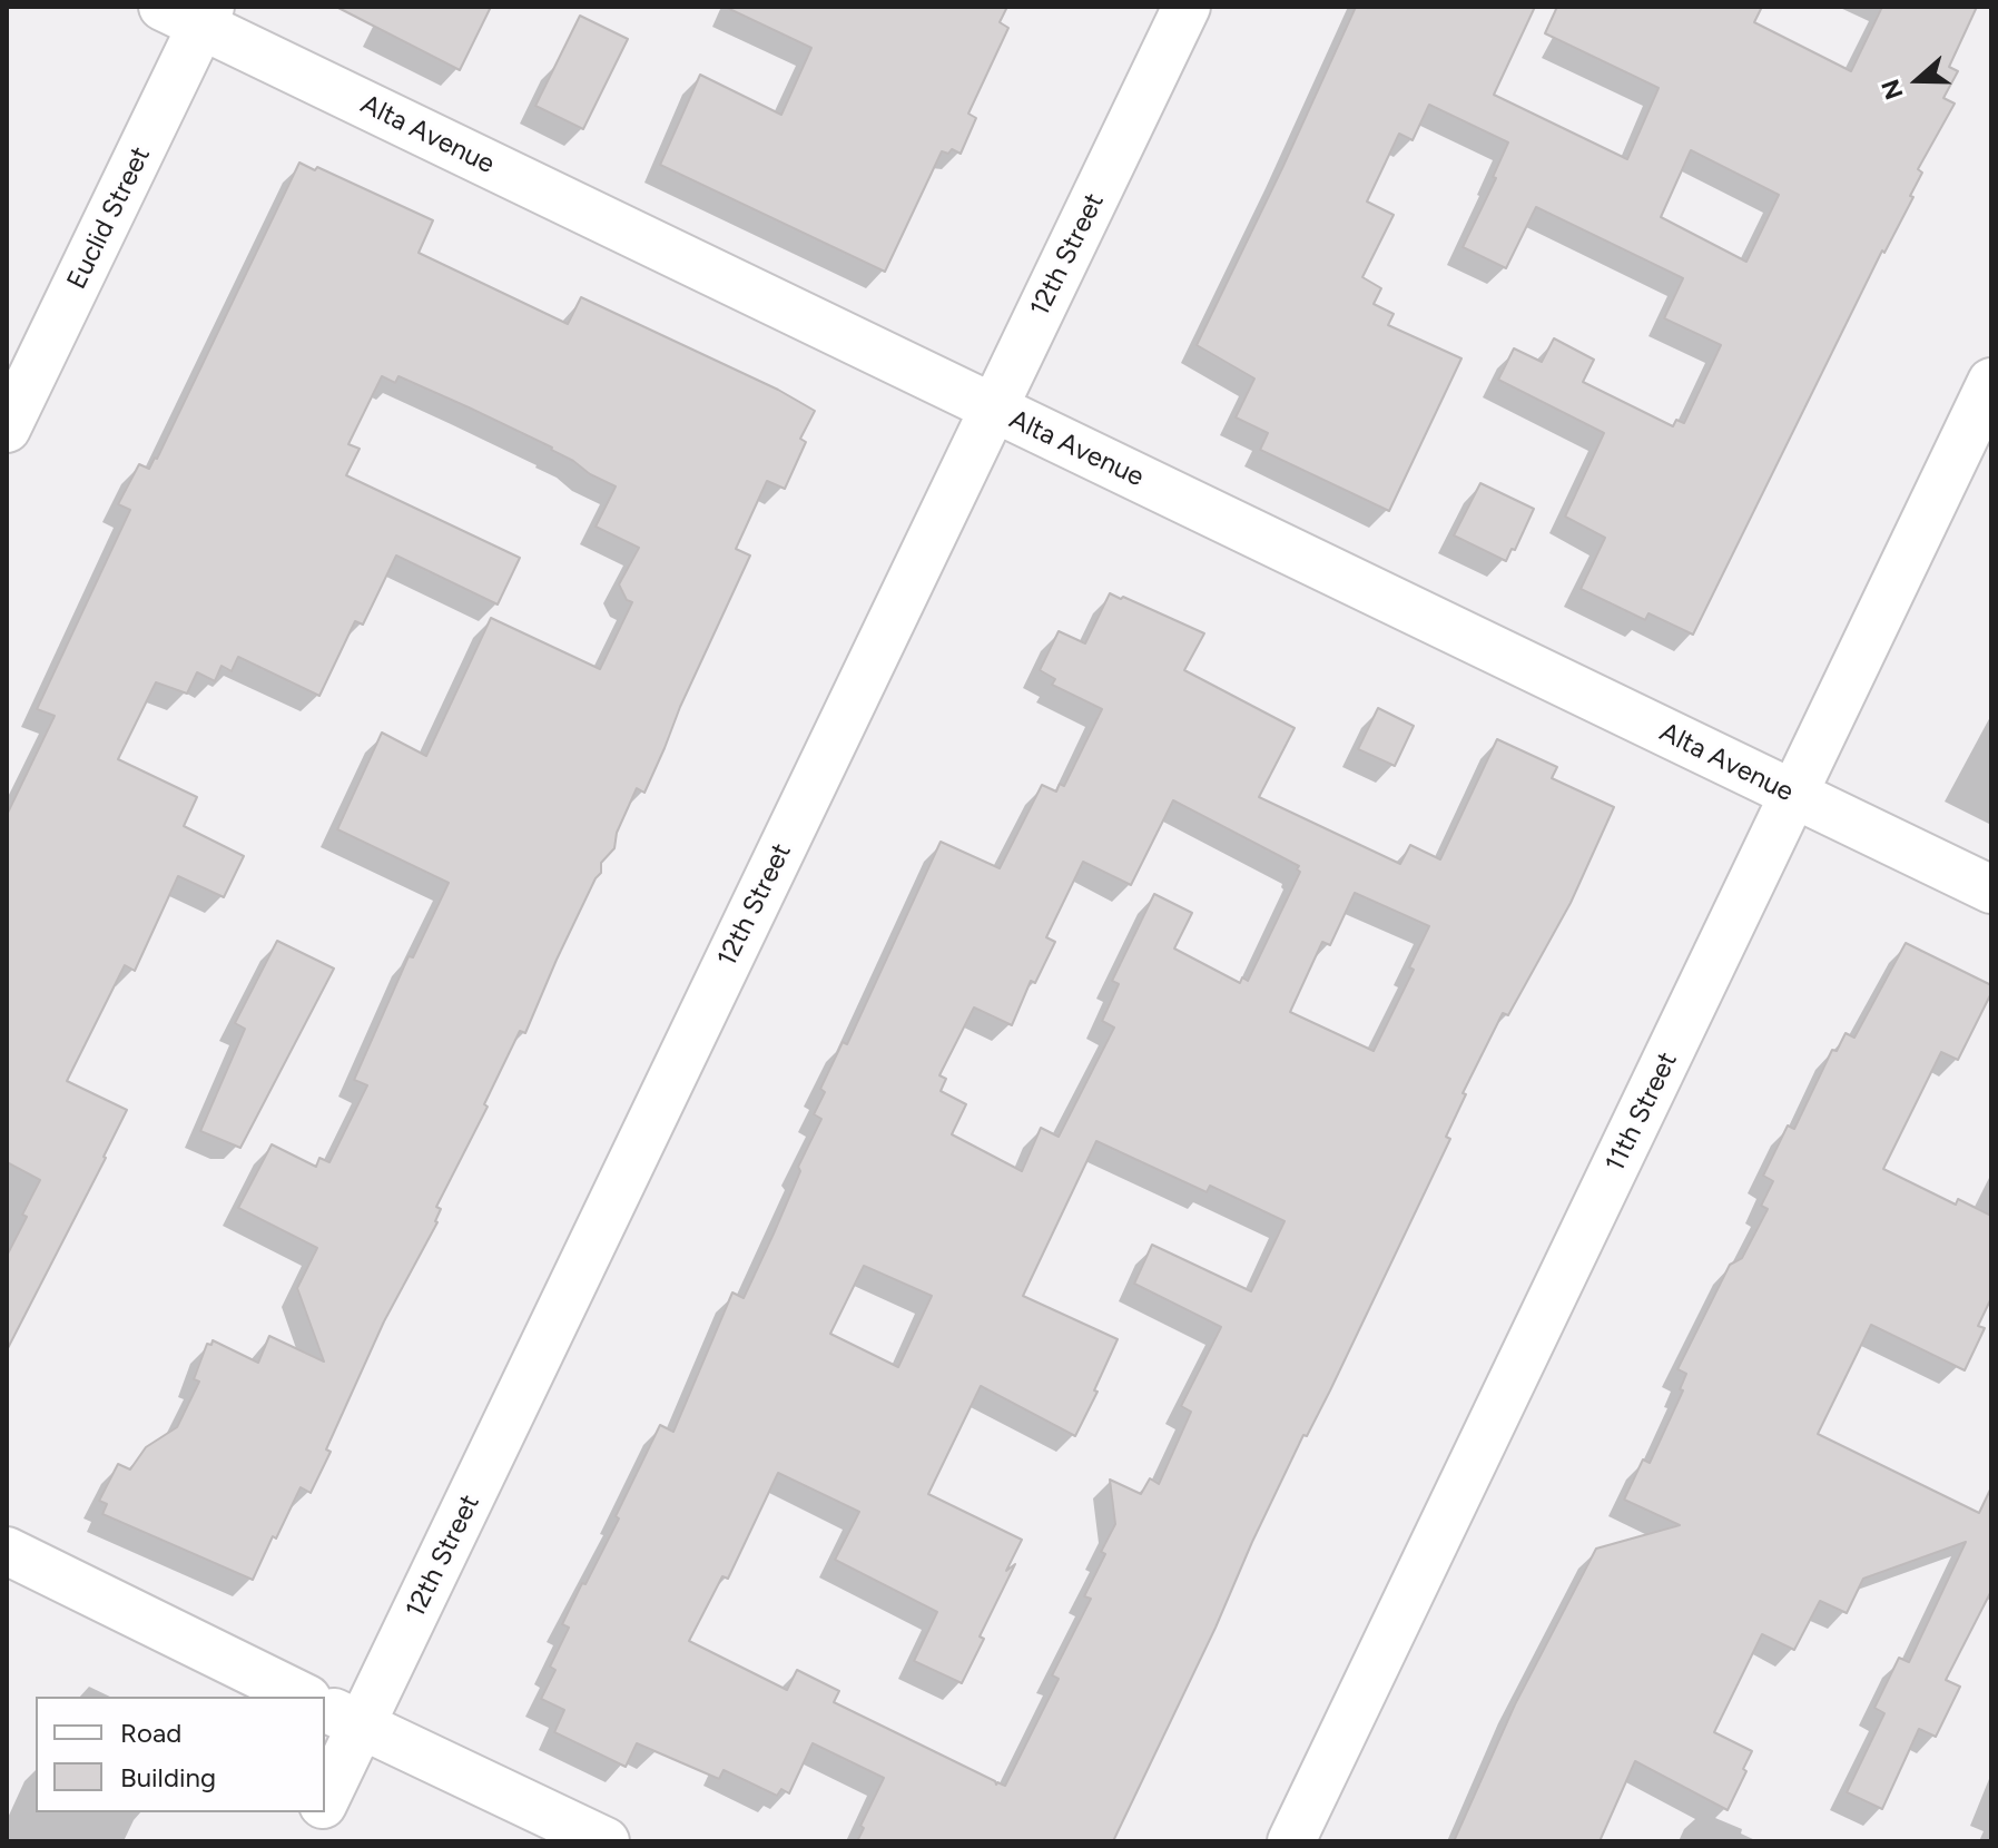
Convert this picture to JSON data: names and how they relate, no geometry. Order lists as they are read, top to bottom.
{
  "streets": {
    "street": [
      "Alta Avenue",
      "Euclid Street",
      "12th Street",
      "11th Street"
    ]
  },
  "crossings": [
    ["Alta Avenue", "Euclid Street"],
    ["Alta Avenue", "12th Street"],
    ["Alta Avenue", "11th Street"]
  ],
  "legend": ["Road", "Building"],
  "north": "left"
}
